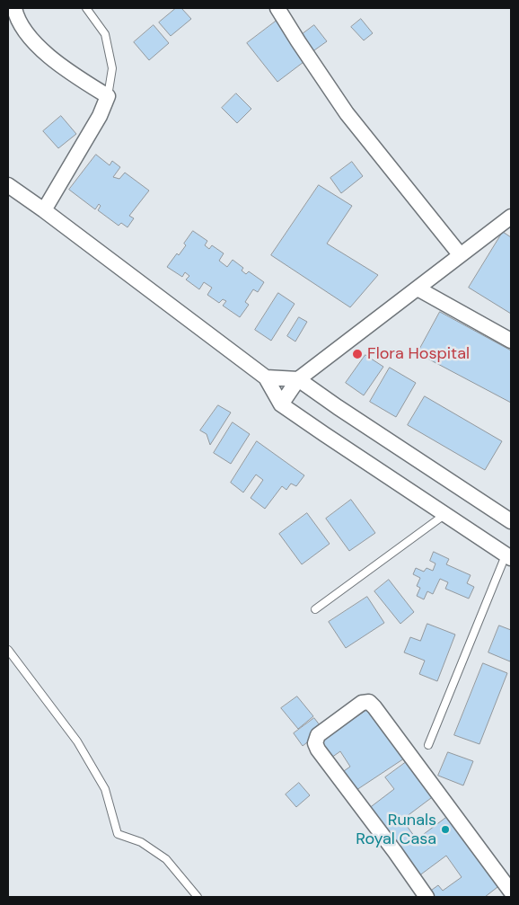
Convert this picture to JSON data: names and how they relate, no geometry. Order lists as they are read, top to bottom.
{
  "places": ["Flora Hospital", "Runals Royal Casa"]
}
